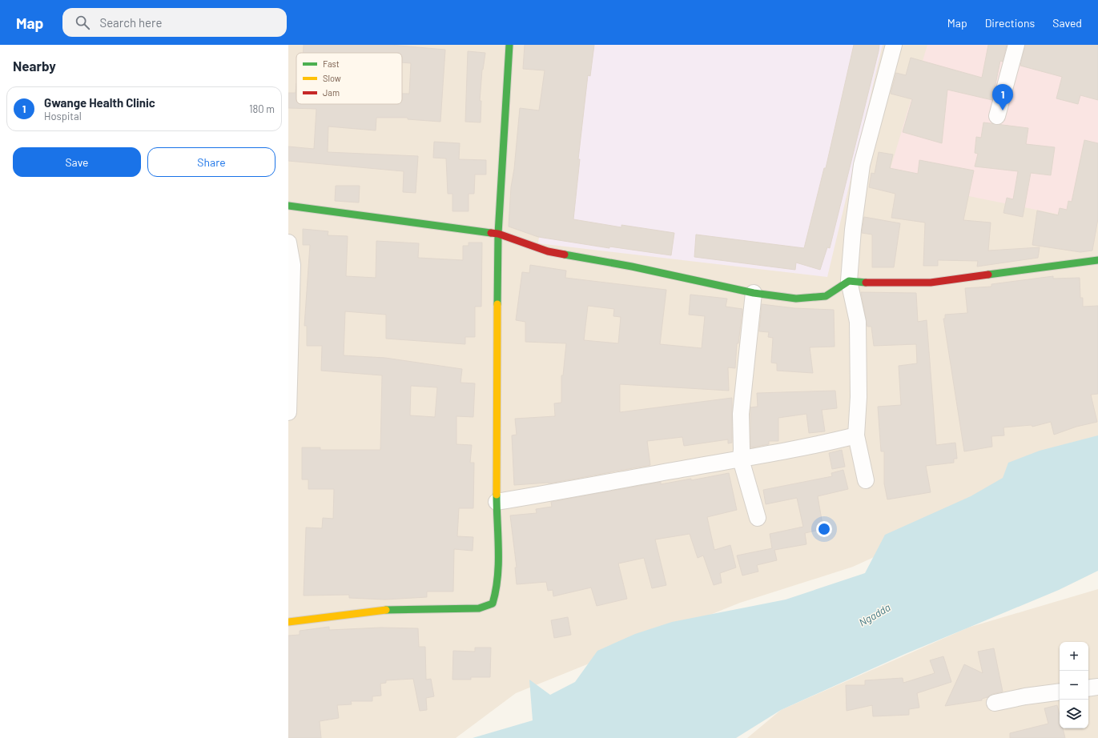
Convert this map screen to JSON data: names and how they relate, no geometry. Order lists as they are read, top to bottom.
{
  "water": ["Ngadda"],
  "legend": ["Fast", "Slow", "Jam"],
  "page": {
    "header": "Map",
    "search": "Search here",
    "nav": ["Map", "Directions", "Saved"],
    "heading": "Nearby",
    "pins": "1",
    "list": [
      {
        "mark": "1",
        "name": "Gwange Health Clinic",
        "note": "Hospital",
        "value": "180 m"
      }
    ],
    "buttons": ["Save", "Share"],
    "map_buttons": ["+", "−"]
  }
}
